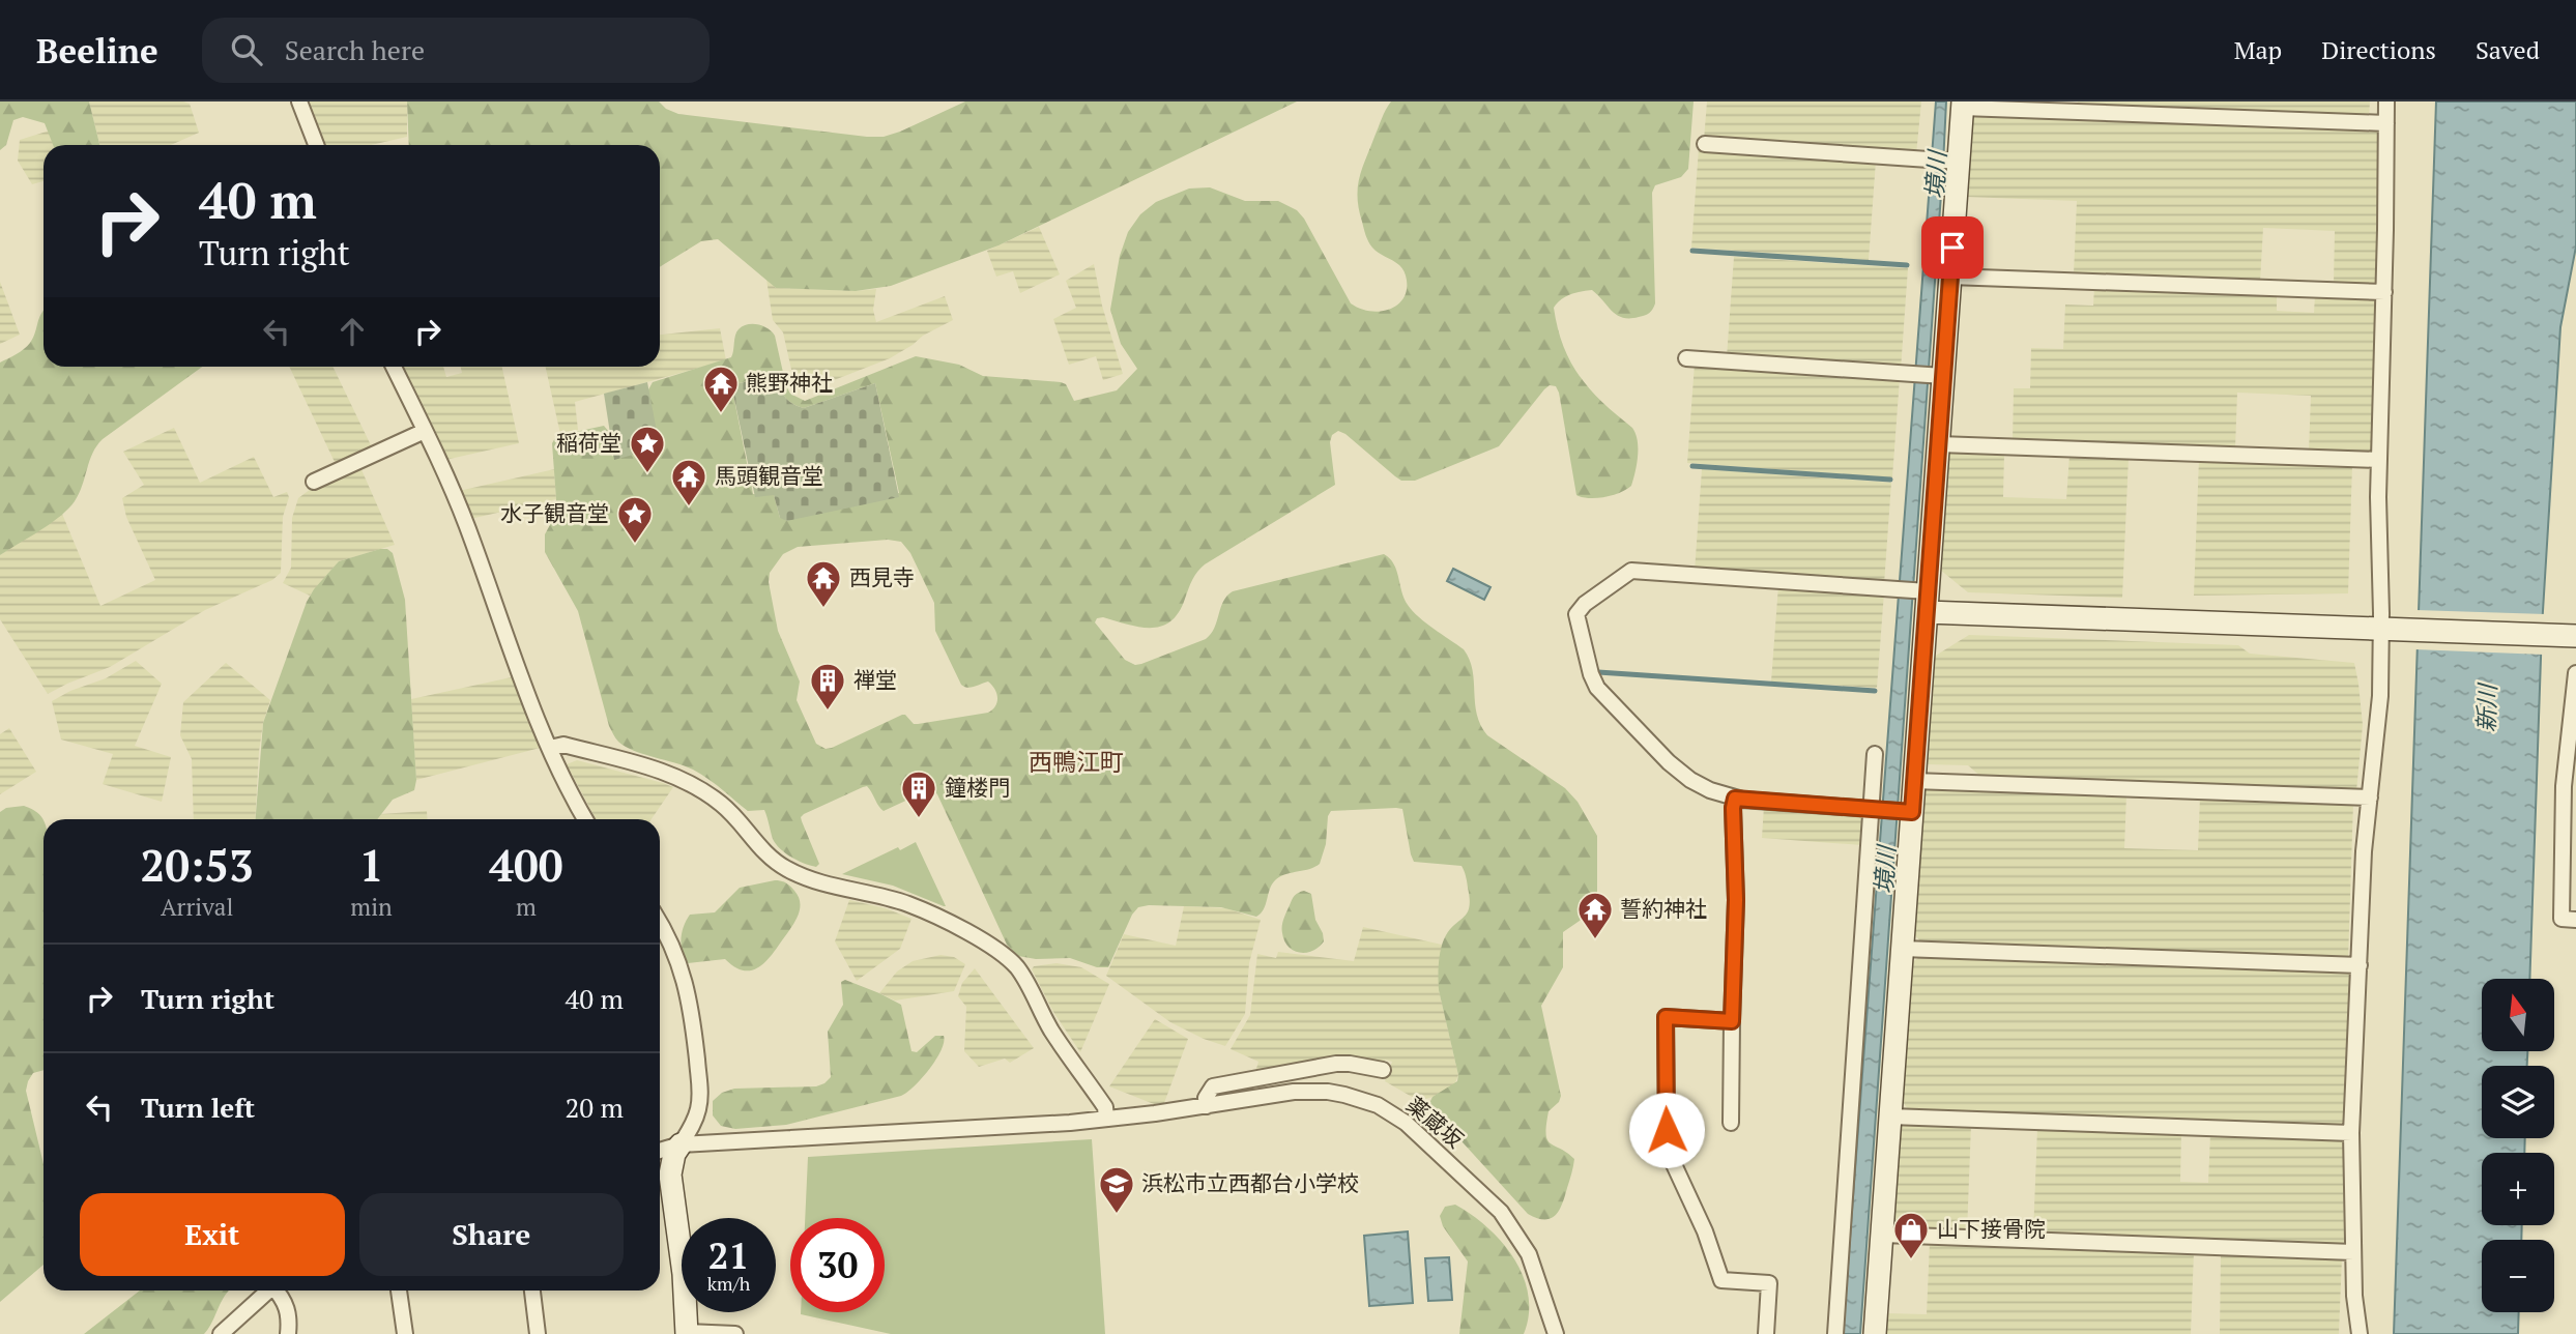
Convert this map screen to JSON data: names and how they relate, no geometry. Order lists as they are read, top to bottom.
{
  "streets": {
    "street": ["薬蔵坂"]
  },
  "districts": ["西鴨江町"],
  "water": ["境川", "新川"],
  "places": {
    "temple": [
      "熊野神社",
      "馬頭観音堂",
      "西見寺",
      "誓約神社"
    ],
    "place": ["稲荷堂", "水子観音堂"],
    "building": ["禅堂", "鐘楼門"],
    "school or university": ["浜松市立西都台小学校"],
    "shop": ["山下接骨院"]
  },
  "north": "top",
  "page": {
    "header": "Beeline",
    "search": "Search here",
    "nav": ["Map", "Directions", "Saved"],
    "turn": ["40 m", "Turn right"],
    "eta": [
      "20:53",
      "Arrival",
      "1",
      "min",
      "400",
      "m"
    ],
    "list": [
      {
        "name": "Turn right",
        "value": "40 m"
      },
      {
        "name": "Turn left",
        "value": "20 m"
      }
    ],
    "map_buttons": ["+", "−"],
    "buttons": ["Exit", "Share"],
    "speed": "21 km/h",
    "limit": "30"
  }
}
